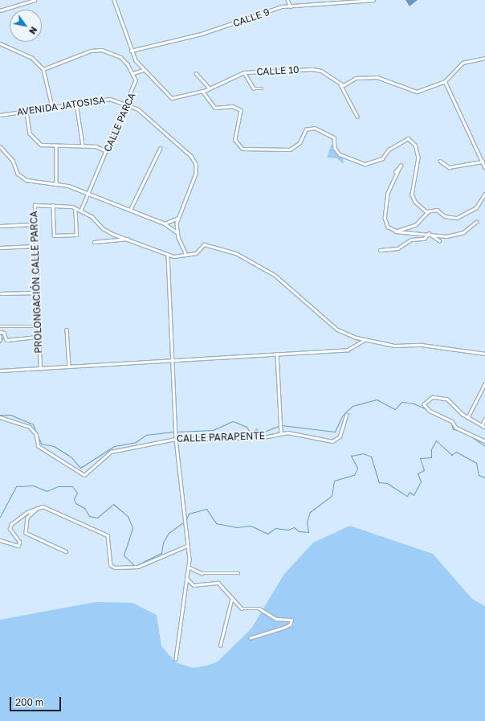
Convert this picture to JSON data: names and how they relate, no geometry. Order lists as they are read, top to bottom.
{
  "streets": {
    "street": [
      "CALLE 9",
      "CALLE 10",
      "AVENIDA JATOSISA",
      "CALLE PARCA",
      "PROLONGACIÓN CALLE PARCA",
      "CALLE PARAPENTE"
    ]
  },
  "crossings": [
    ["CALLE 9", "CALLE 10"],
    ["AVENIDA JATOSISA", "CALLE PARCA"],
    ["CALLE PARCA", "PROLONGACIÓN CALLE PARCA"]
  ],
  "scale_bar": "200 m",
  "north": "bottom right"
}
